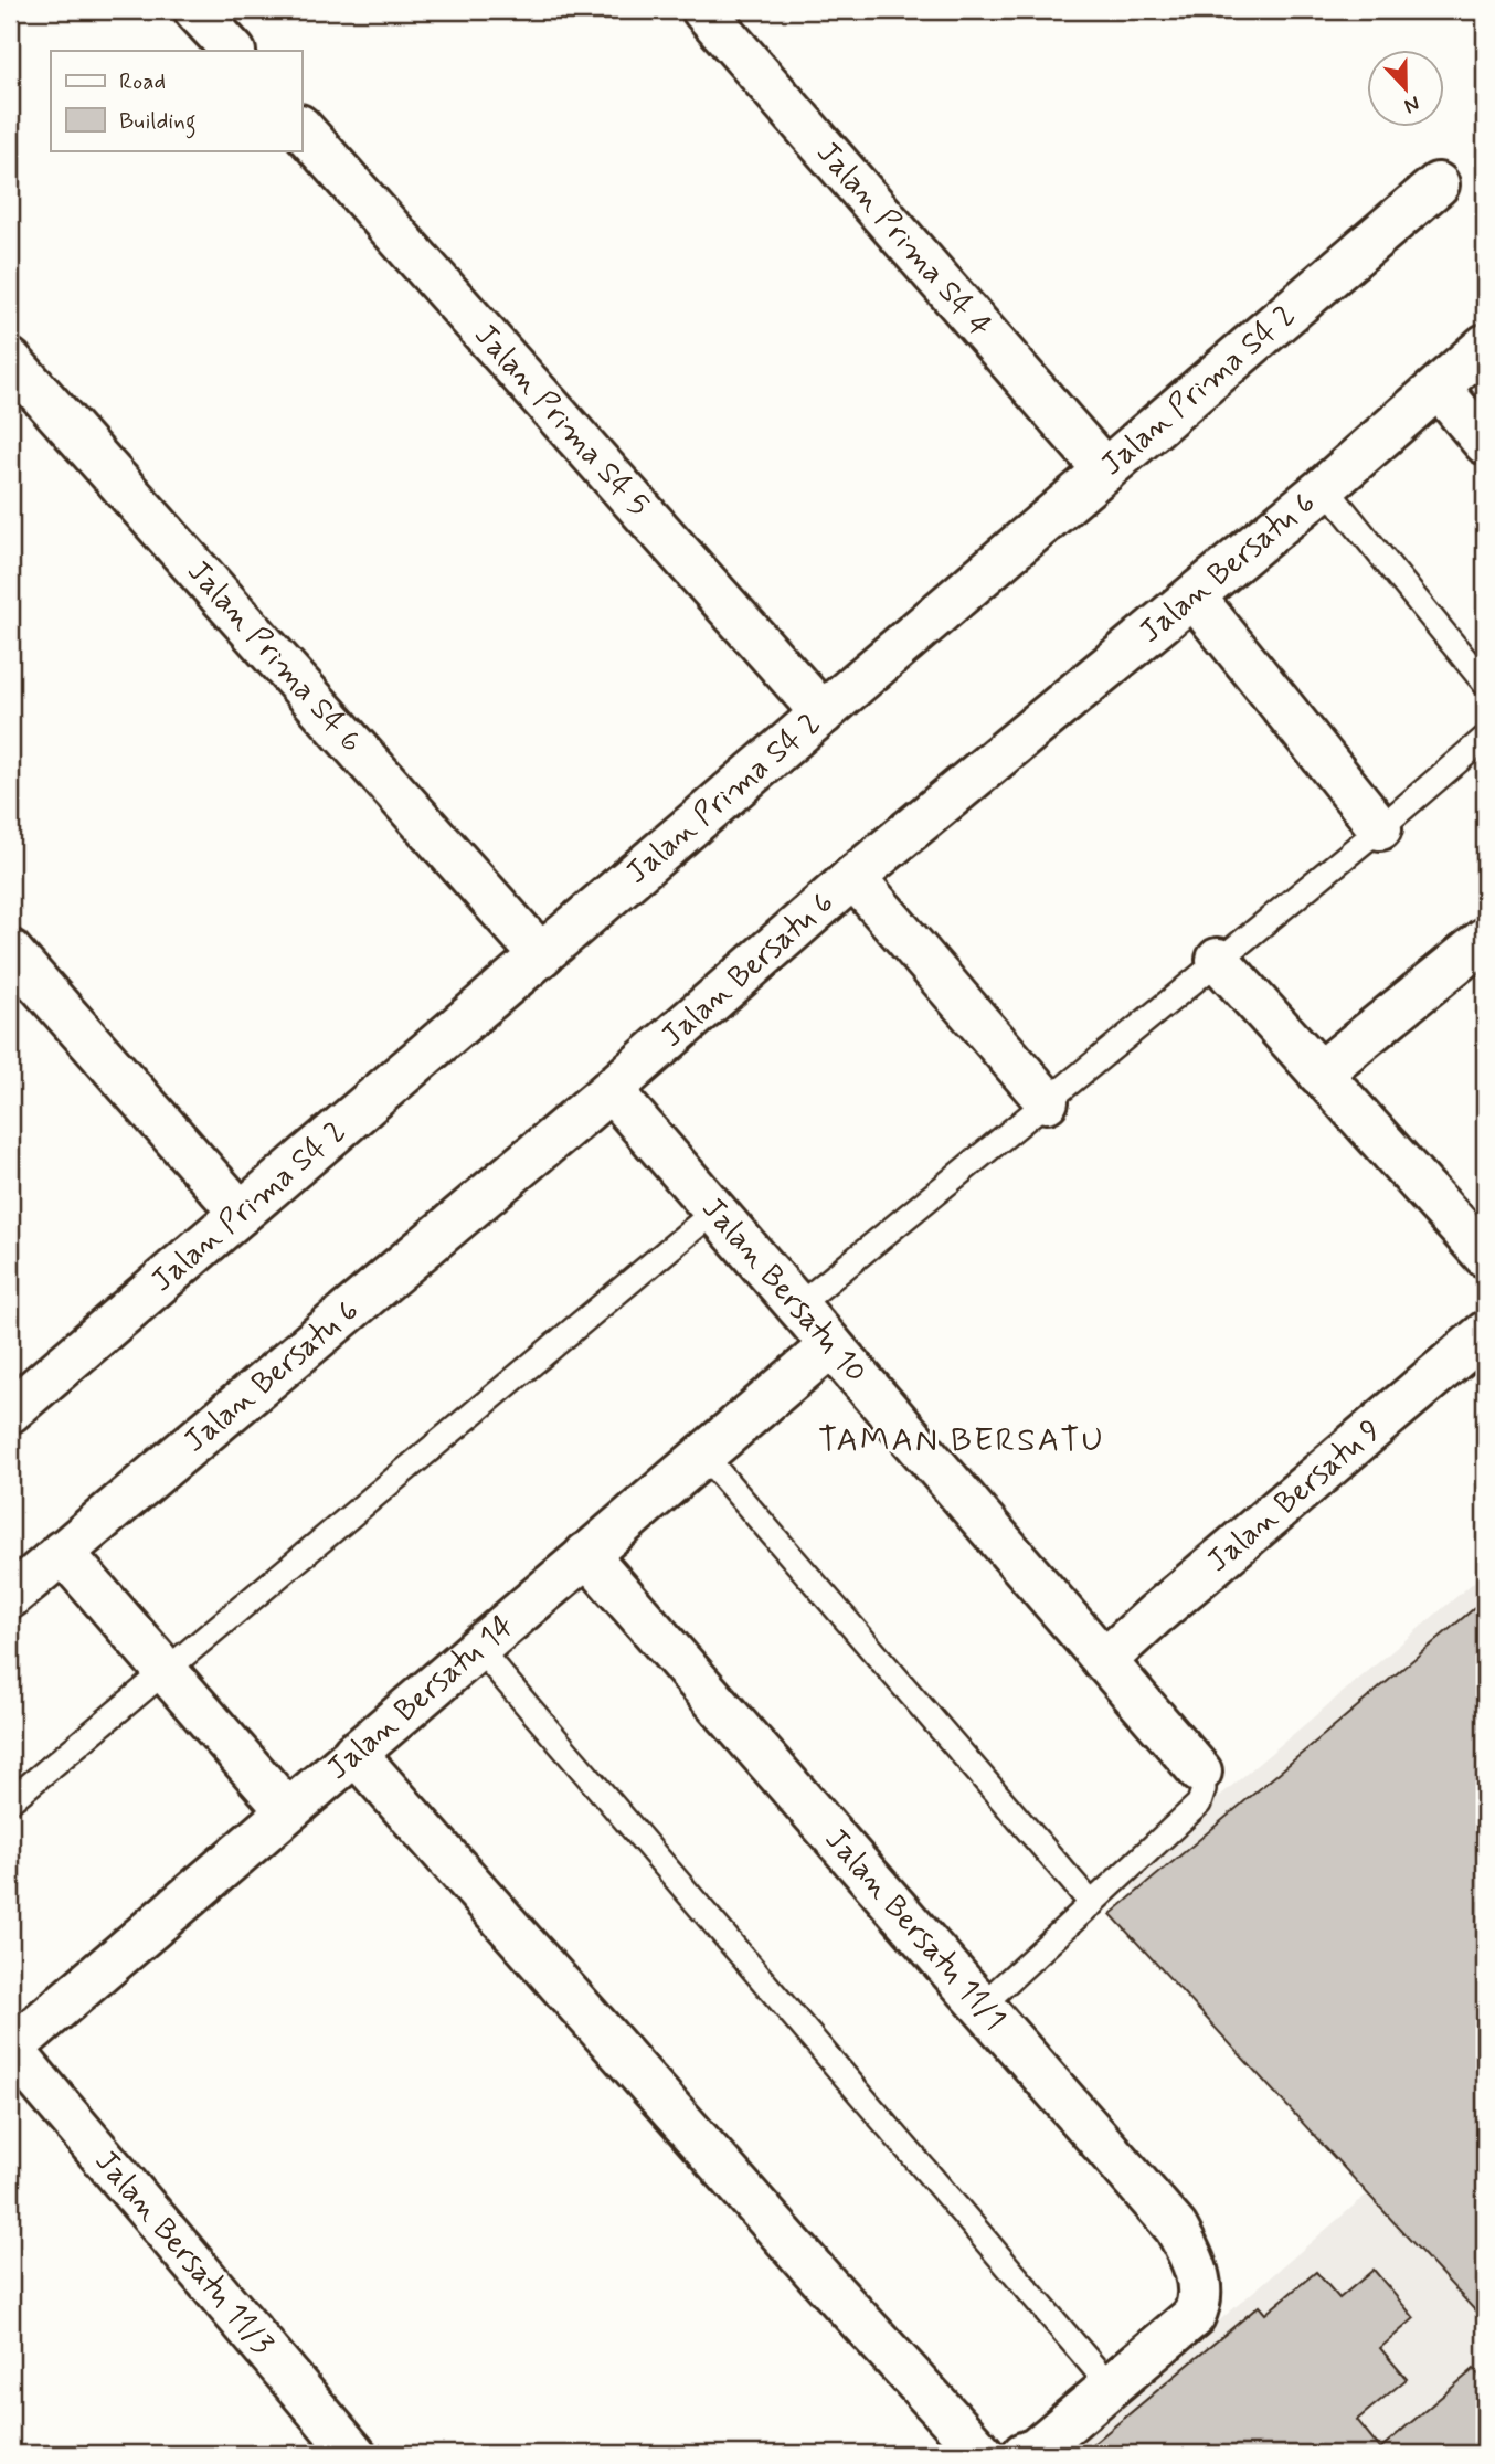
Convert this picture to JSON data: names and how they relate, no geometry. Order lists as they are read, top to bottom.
{
  "streets": {
    "street": [
      "Jalan Prima S4 4",
      "Jalan Prima S4 2",
      "Jalan Prima S4 5",
      "Jalan Bersatu 6",
      "Jalan Prima S4 6",
      "Jalan Bersatu 10",
      "Jalan Bersatu 9",
      "Jalan Bersatu 14",
      "Jalan Bersatu 11/1",
      "Jalan Bersatu 11/3"
    ]
  },
  "crossings": [
    ["Jalan Prima S4 4", "Jalan Prima S4 2"],
    ["Jalan Prima S4 2", "Jalan Prima S4 5"],
    ["Jalan Prima S4 2", "Jalan Prima S4 6"],
    ["Jalan Bersatu 6", "Jalan Bersatu 10"],
    ["Jalan Bersatu 10", "Jalan Bersatu 9"],
    ["Jalan Bersatu 10", "Jalan Bersatu 14"],
    ["Jalan Bersatu 14", "Jalan Bersatu 11/1"],
    ["Jalan Bersatu 14", "Jalan Bersatu 11/3"]
  ],
  "districts": ["TAMAN BERSATU"],
  "legend": ["Road", "Building"],
  "north": "bottom"
}
